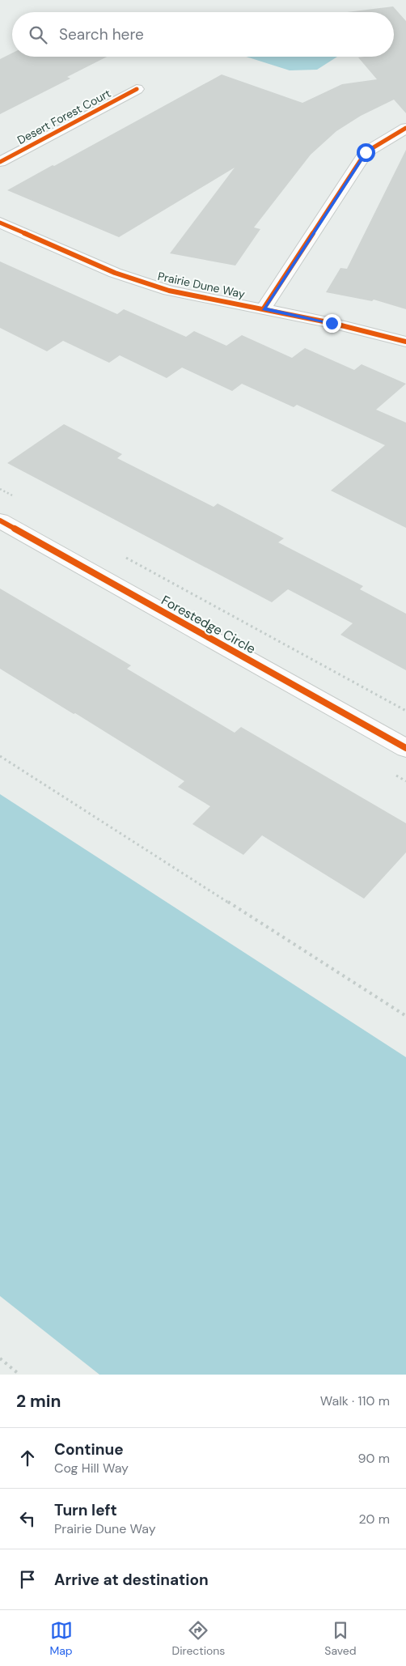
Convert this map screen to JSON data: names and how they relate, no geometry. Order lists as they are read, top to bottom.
{
  "streets": {
    "street": ["Desert Forest Court", "Prairie Dune Way", "Forestedge Circle"]
  },
  "page": {
    "search": "Search here",
    "heading": ["2 min", "Walk · 110 m"],
    "list": [
      ["Continue", "Cog Hill Way", "90 m"],
      ["Turn left", "Prairie Dune Way", "20 m"],
      "Arrive at destination"
    ],
    "nav": ["Map", "Directions", "Saved"]
  }
}
